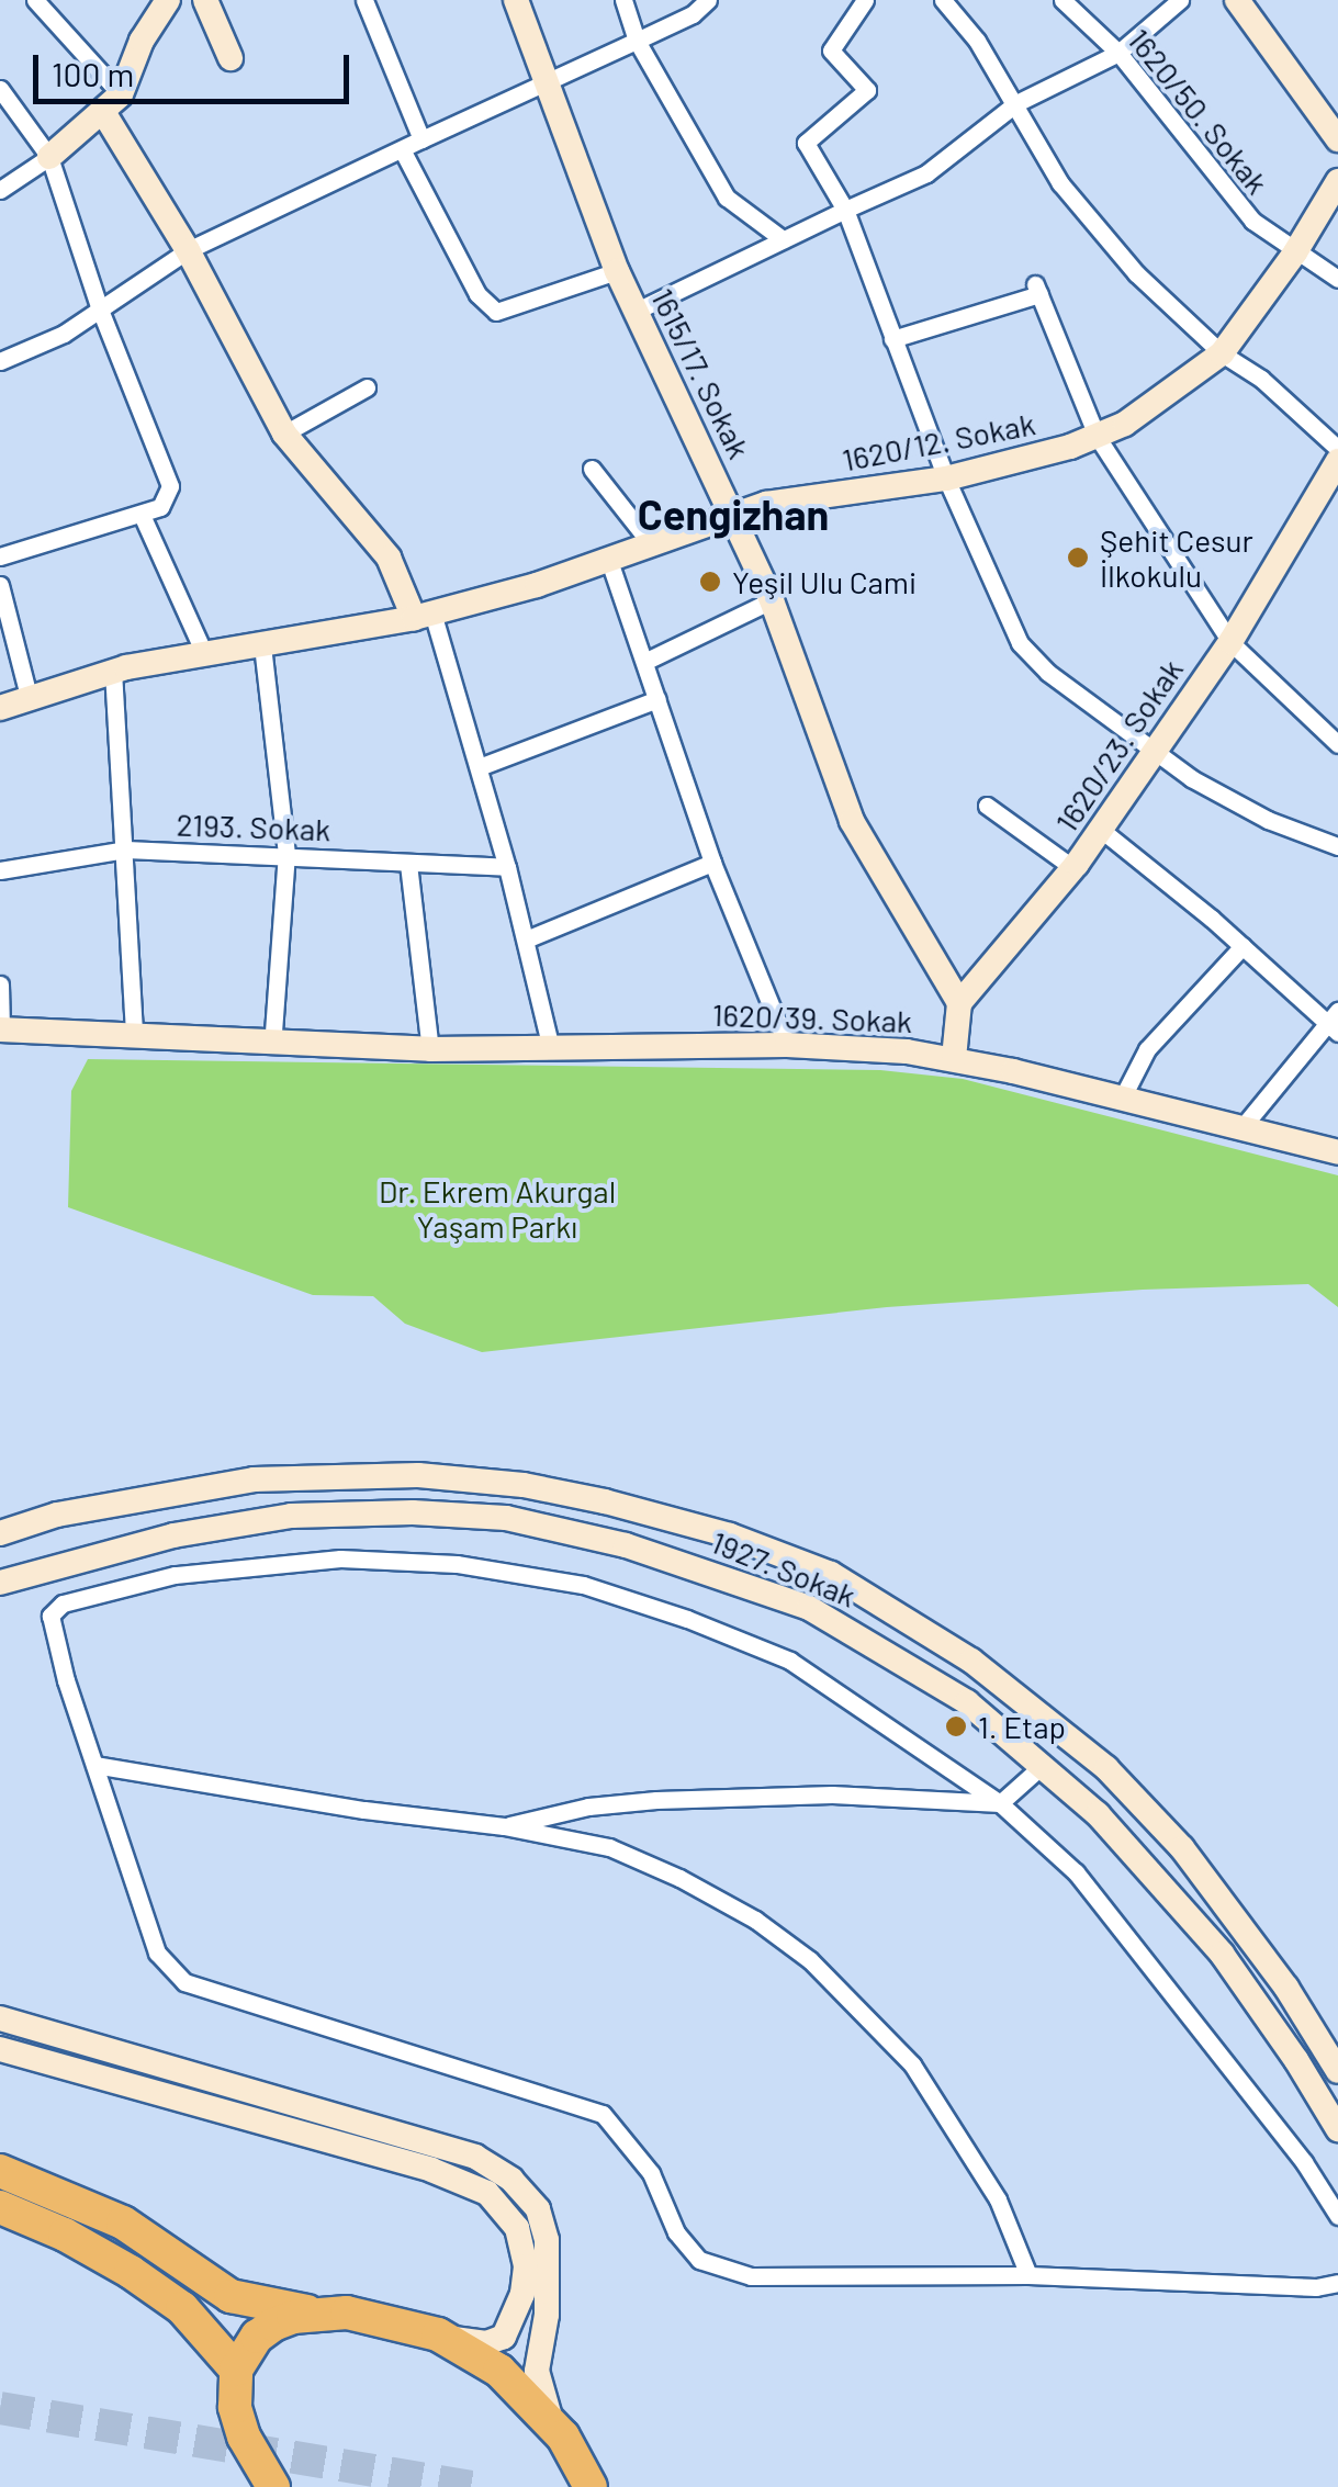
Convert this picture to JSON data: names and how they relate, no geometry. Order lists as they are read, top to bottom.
{
  "streets": {
    "street": [
      "1620/50. Sokak",
      "1615/17. Sokak",
      "1620/12. Sokak",
      "1620/23. Sokak",
      "2193. Sokak",
      "1620/39. Sokak",
      "1927. Sokak"
    ]
  },
  "crossings": [
    ["1620/50. Sokak", "1620/12. Sokak"],
    ["1615/17. Sokak", "1620/12. Sokak"],
    ["1615/17. Sokak", "1620/23. Sokak"]
  ],
  "districts": ["Cengizhan"],
  "parks": ["Dr. Ekrem Akurgal Yaşam Parkı"],
  "places": ["Şehit Cesur İlkokulu", "Yeşil Ulu Cami", "1. Etap"],
  "scale_bar": "100 m"
}
